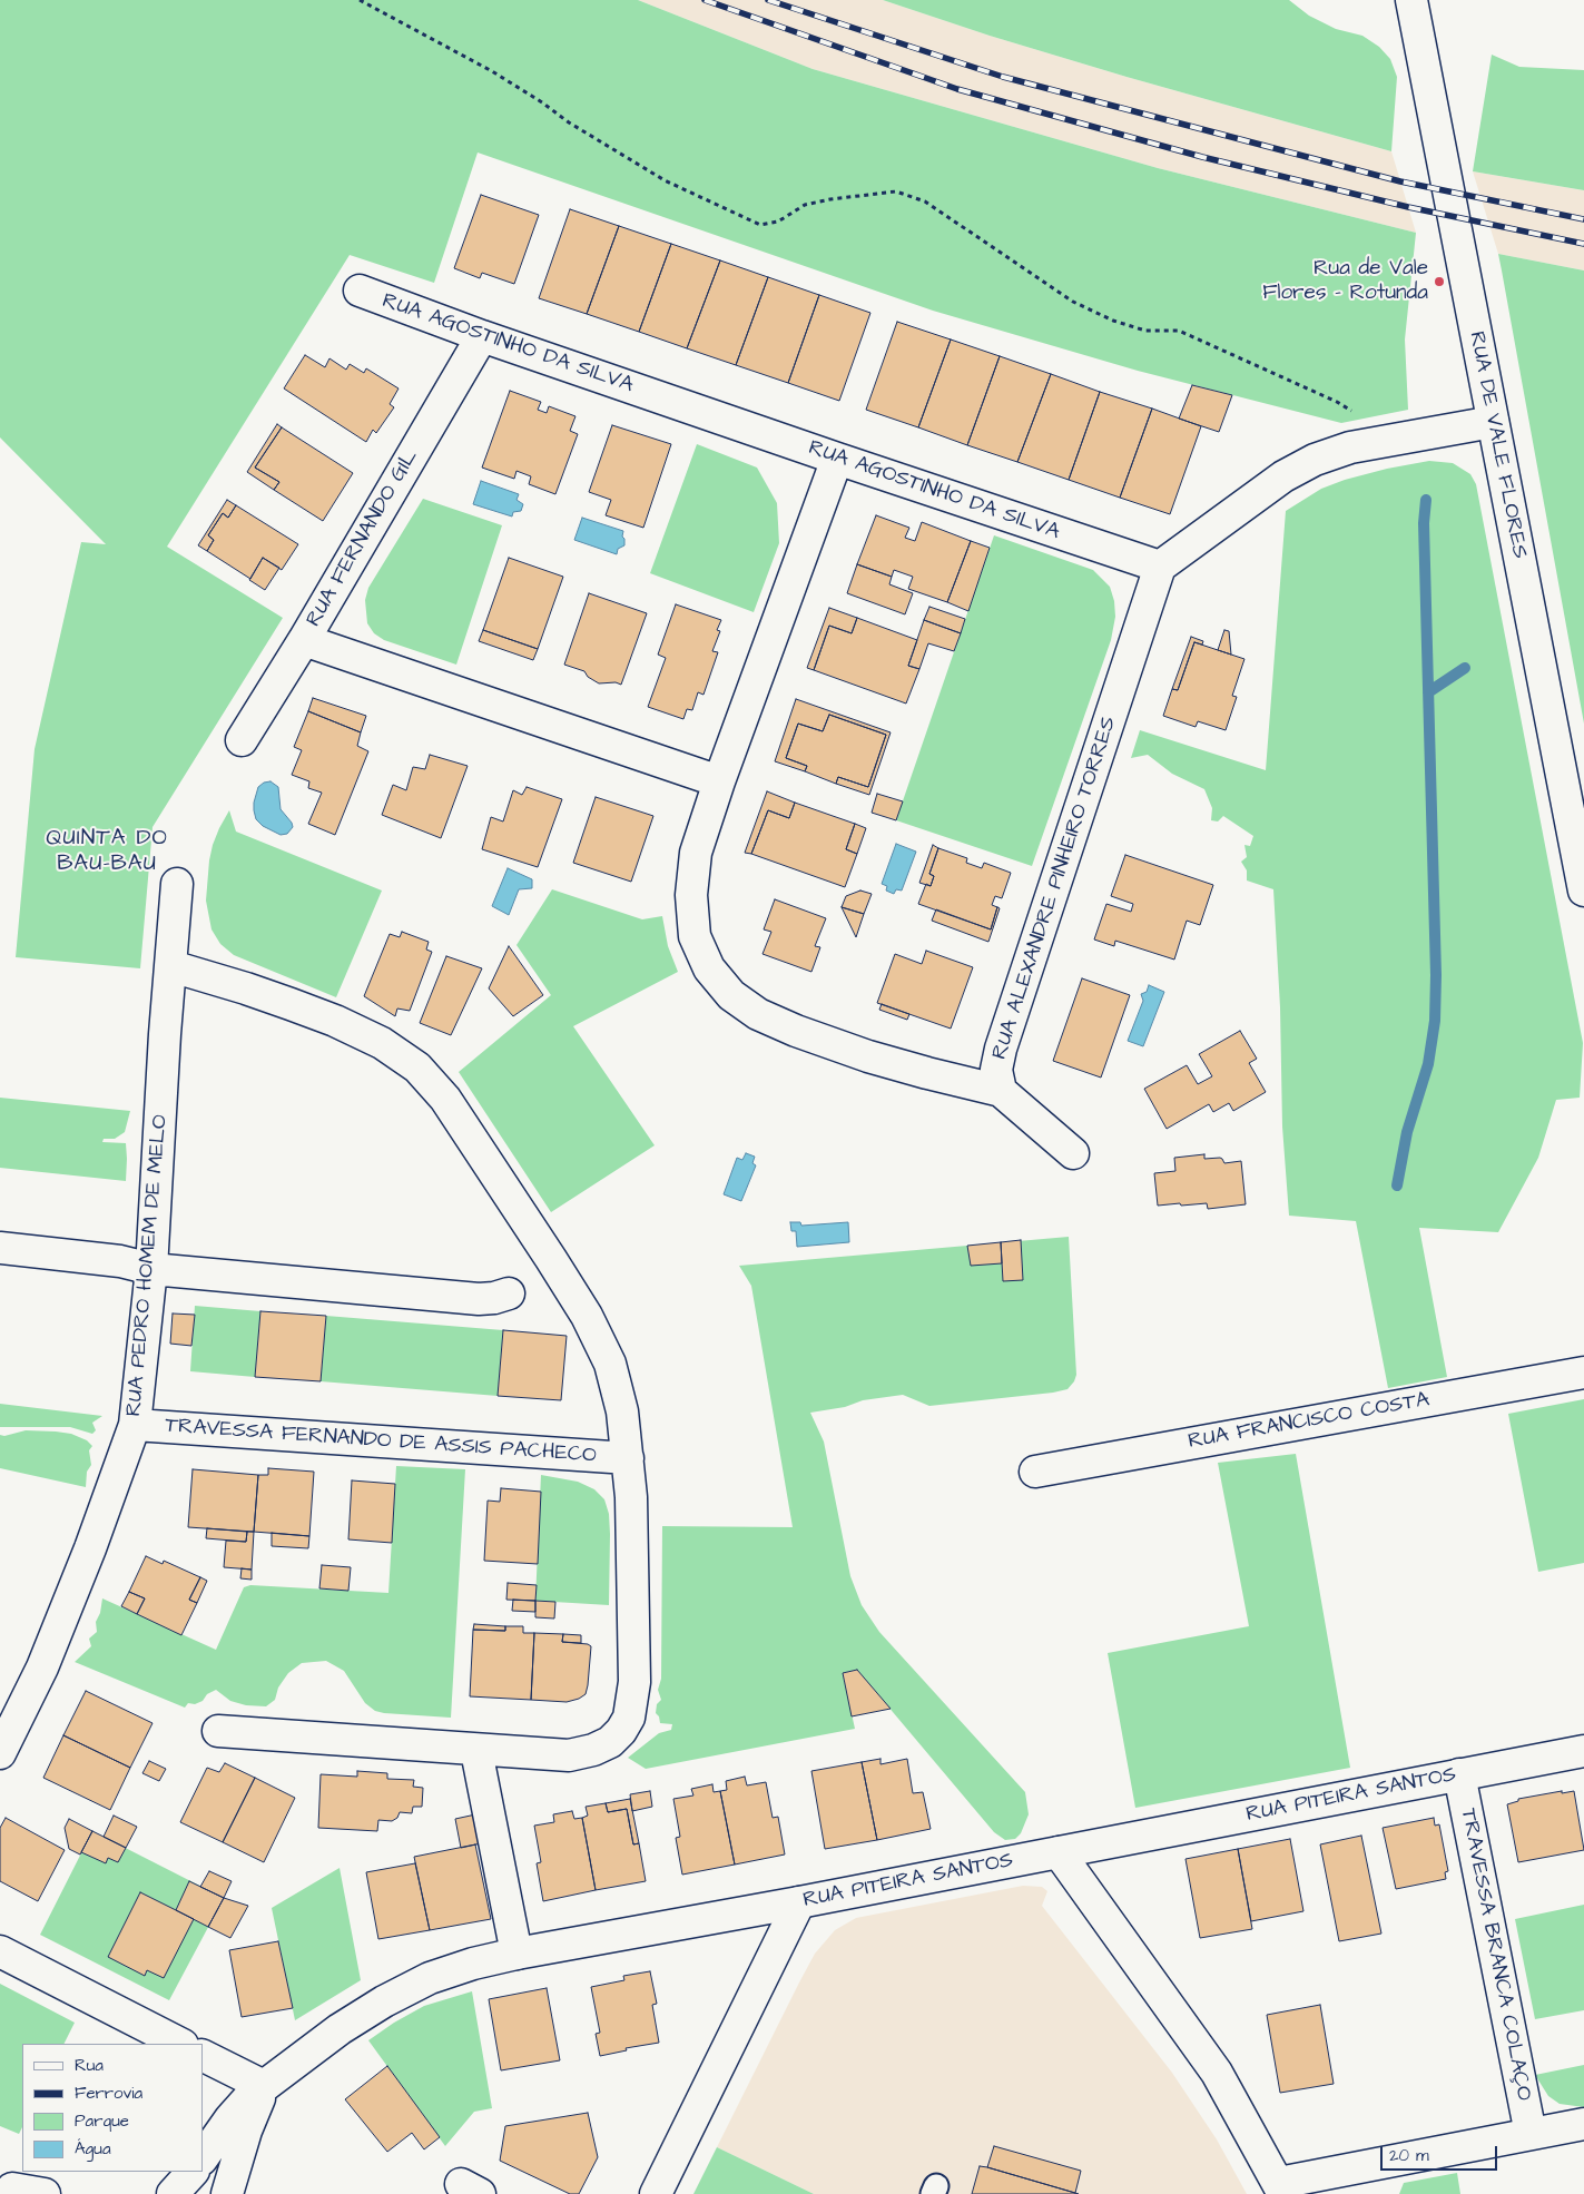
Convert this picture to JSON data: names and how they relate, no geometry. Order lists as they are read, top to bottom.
{
  "streets": {
    "street": [
      "RUA AGOSTINHO DA SILVA",
      "RUA DE VALE FLORES",
      "RUA FERNANDO GIL",
      "RUA ALEXANDRE PINHEIRO TORRES",
      "RUA PEDRO HOMEM DE MELO",
      "RUA FRANCISCO COSTA",
      "TRAVESSA FERNANDO DE ASSIS PACHECO",
      "RUA PITEIRA SANTOS",
      "TRAVESSA BRANCA COLAÇO"
    ]
  },
  "crossings": [
    ["RUA AGOSTINHO DA SILVA", "RUA FERNANDO GIL"],
    ["RUA AGOSTINHO DA SILVA", "RUA ALEXANDRE PINHEIRO TORRES"],
    ["RUA PEDRO HOMEM DE MELO", "TRAVESSA FERNANDO DE ASSIS PACHECO"],
    ["RUA PITEIRA SANTOS", "TRAVESSA BRANCA COLAÇO"]
  ],
  "districts": ["QUINTA DO BAU-BAU"],
  "places": ["Rua de Vale Flores - Rotunda"],
  "legend": [
    "Rua",
    "Ferrovia",
    "Parque",
    "Água"
  ],
  "scale_bar": "20 m"
}
